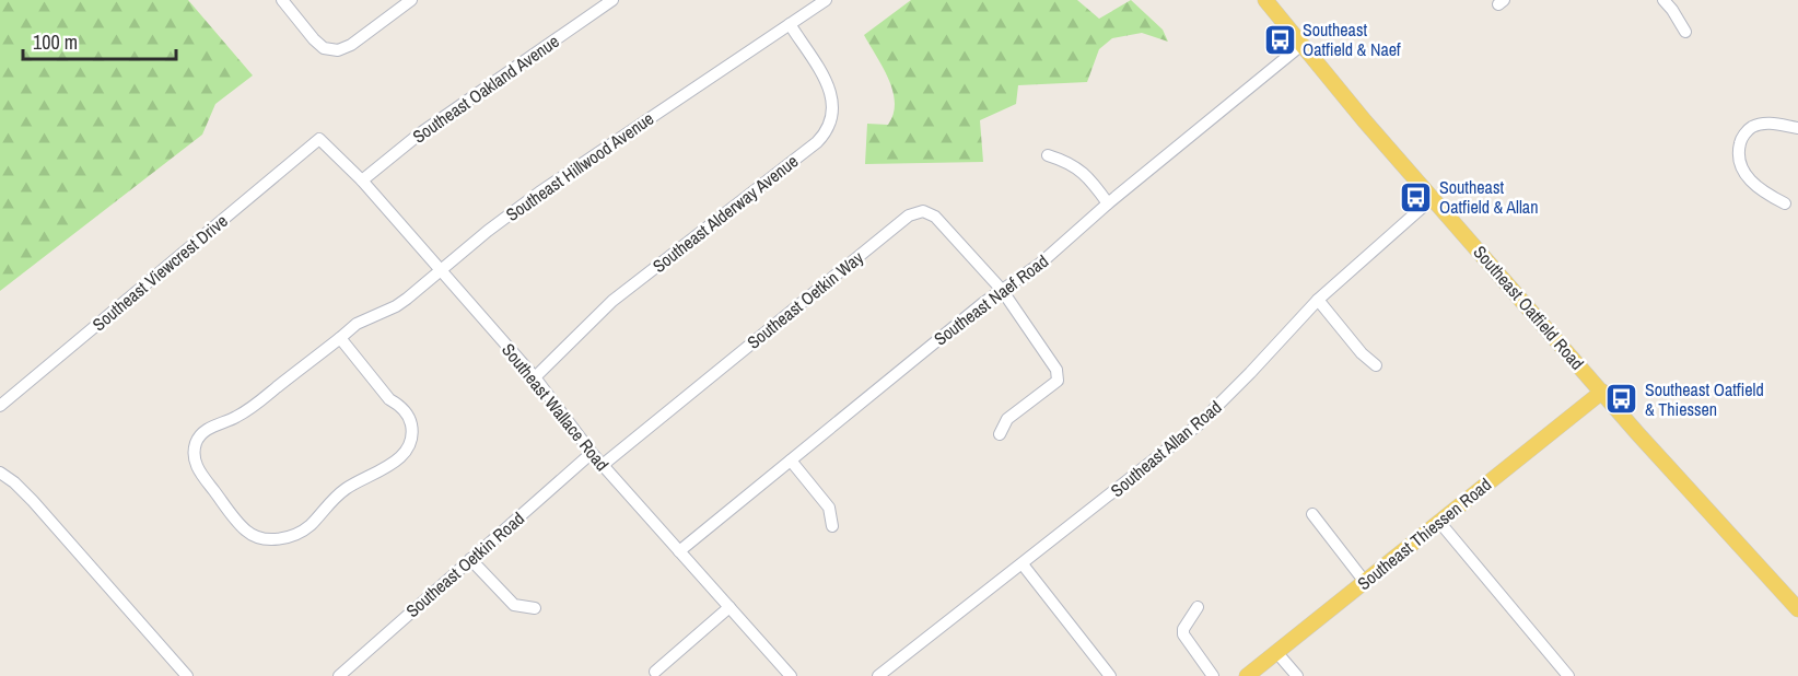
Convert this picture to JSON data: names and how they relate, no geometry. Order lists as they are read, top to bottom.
{
  "streets": {
    "main road": ["Southeast Oatfield Road", "Southeast Thiessen Road"],
    "street": [
      "Southeast Oakland Avenue",
      "Southeast Hillwood Avenue",
      "Southeast Alderway Avenue",
      "Southeast Viewcrest Drive",
      "Southeast Oetkin Way",
      "Southeast Naef Road",
      "Southeast Wallace Road",
      "Southeast Allan Road",
      "Southeast Oetkin Road"
    ]
  },
  "crossings": [
    ["Southeast Oakland Avenue", "Southeast Wallace Road"],
    ["Southeast Hillwood Avenue", "Southeast Alderway Avenue"],
    ["Southeast Hillwood Avenue", "Southeast Wallace Road"],
    ["Southeast Alderway Avenue", "Southeast Wallace Road"],
    ["Southeast Viewcrest Drive", "Southeast Wallace Road"],
    ["Southeast Oetkin Way", "Southeast Naef Road"],
    ["Southeast Oetkin Way", "Southeast Wallace Road"],
    ["Southeast Naef Road", "Southeast Oatfield Road"],
    ["Southeast Naef Road", "Southeast Wallace Road"],
    ["Southeast Oatfield Road", "Southeast Allan Road"],
    ["Southeast Oatfield Road", "Southeast Thiessen Road"],
    ["Southeast Wallace Road", "Southeast Oetkin Road"]
  ],
  "places": {
    "bus stop": ["Southeast Oatfield & Naef", "Southeast Oatfield & Allan", "Southeast Oatfield & Thiessen"]
  },
  "scale_bar": "100 m"
}
